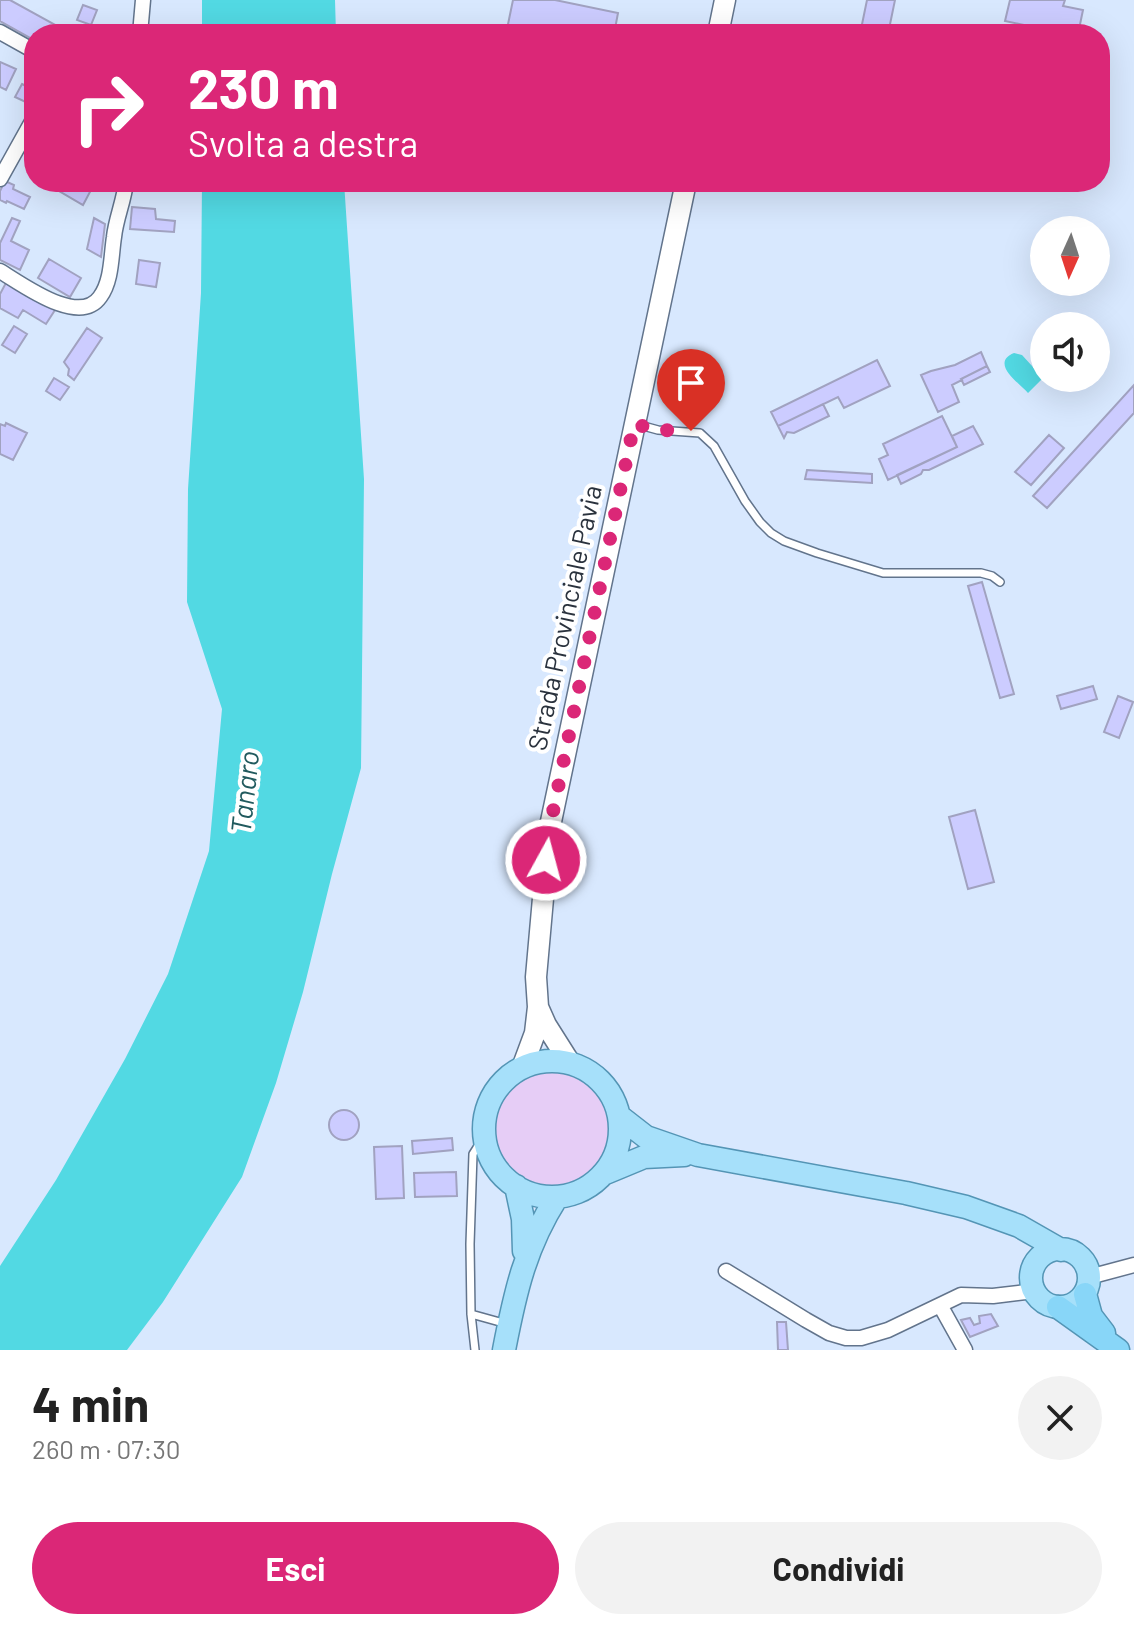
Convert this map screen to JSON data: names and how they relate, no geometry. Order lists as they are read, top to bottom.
{
  "streets": {
    "main road": ["Strada Provinciale Pavia"]
  },
  "water": ["Tanaro"],
  "north": "bottom",
  "page": {
    "turn": ["230 m", "Svolta a destra"],
    "heading": ["4 min", "260 m · 07:30"],
    "buttons": ["Esci", "Condividi"]
  }
}
